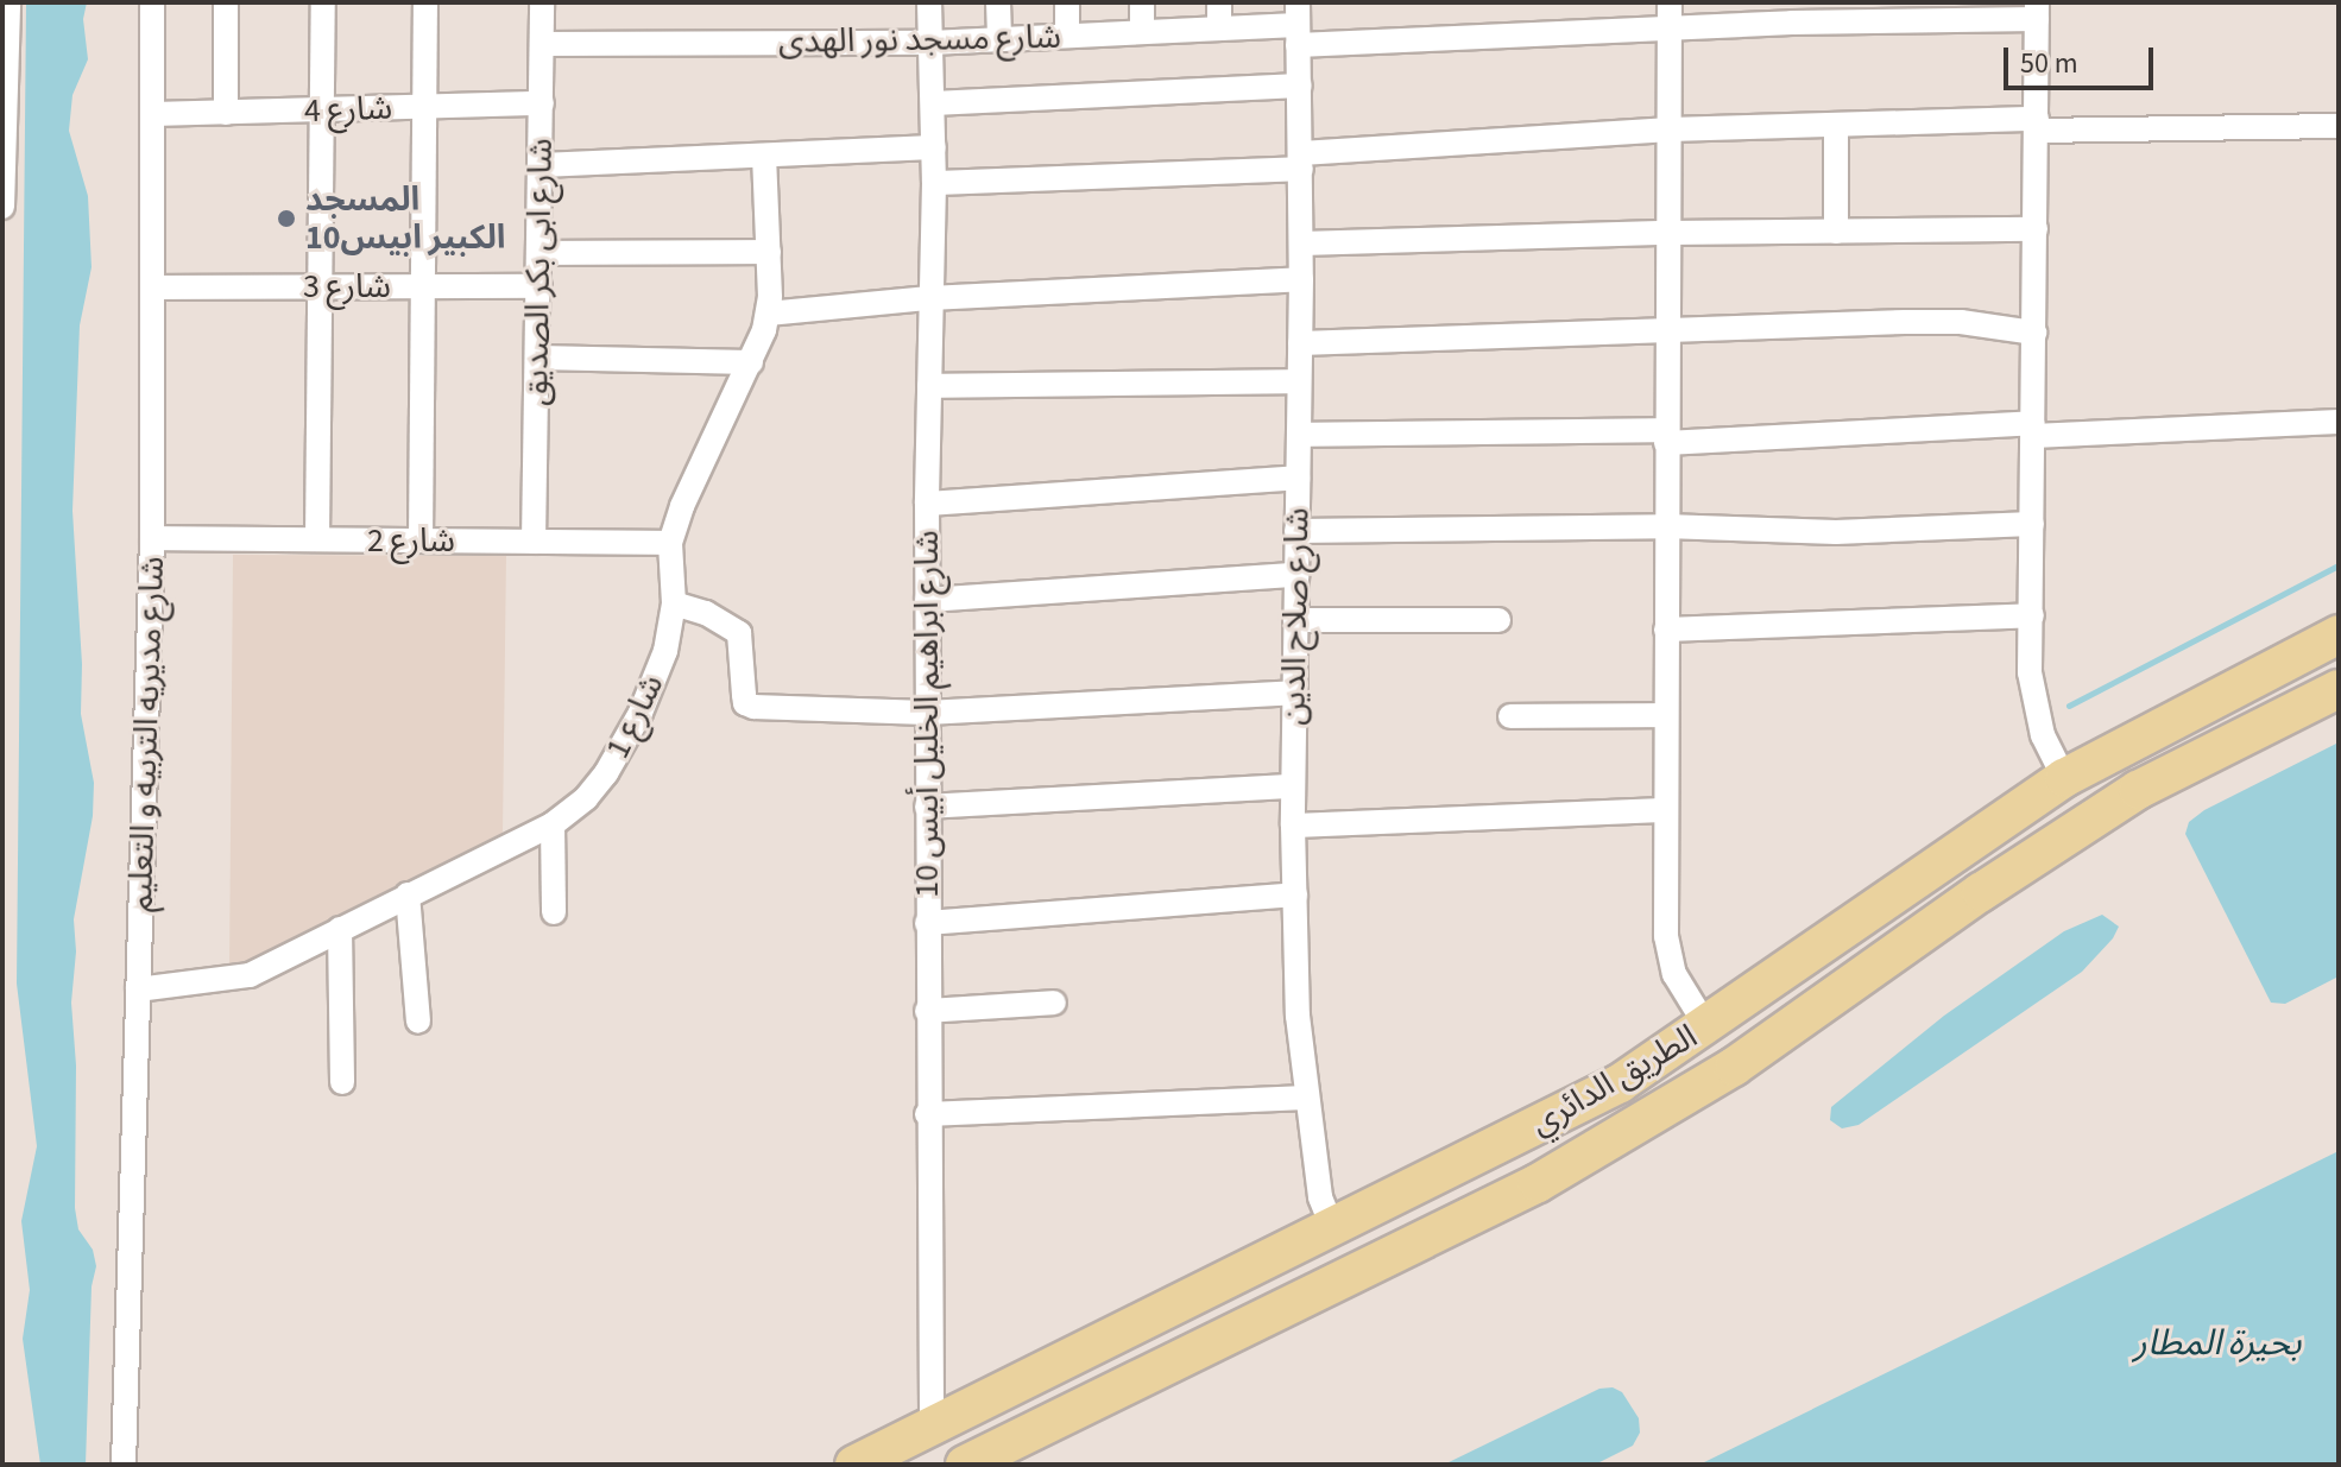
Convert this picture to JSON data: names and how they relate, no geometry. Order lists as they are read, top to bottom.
{
  "streets": {
    "main road": ["الطريق الدائري"],
    "street": [
      "شارع مسجد نور الهدى",
      "شارع 4",
      "شارع ابى بكر الصديق",
      "شارع 3",
      "شارع 2",
      "شارع صلاح الدين",
      "شارع ابراهيم الخليل أبيس 10",
      "شارع 1",
      "شارع مديريه التربيه و التعليم"
    ]
  },
  "crossings": [
    ["شارع مسجد نور الهدى", "شارع ابى بكر الصديق"],
    ["شارع مسجد نور الهدى", "شارع صلاح الدين"],
    ["شارع مسجد نور الهدى", "شارع ابراهيم الخليل أبيس 10"],
    ["شارع 4", "شارع ابى بكر الصديق"],
    ["شارع 4", "شارع مديريه التربيه و التعليم"],
    ["شارع ابى بكر الصديق", "شارع 3"],
    ["شارع ابى بكر الصديق", "شارع 2"],
    ["شارع 3", "شارع مديريه التربيه و التعليم"],
    ["شارع 2", "شارع 1"],
    ["شارع 2", "شارع مديريه التربيه و التعليم"],
    ["شارع صلاح الدين", "الطريق الدائري"],
    ["شارع ابراهيم الخليل أبيس 10", "الطريق الدائري"],
    ["شارع 1", "شارع مديريه التربيه و التعليم"]
  ],
  "water": ["بحيرة المطار"],
  "places": ["المسجد الكبير ابيس10"],
  "scale_bar": "50 m"
}
